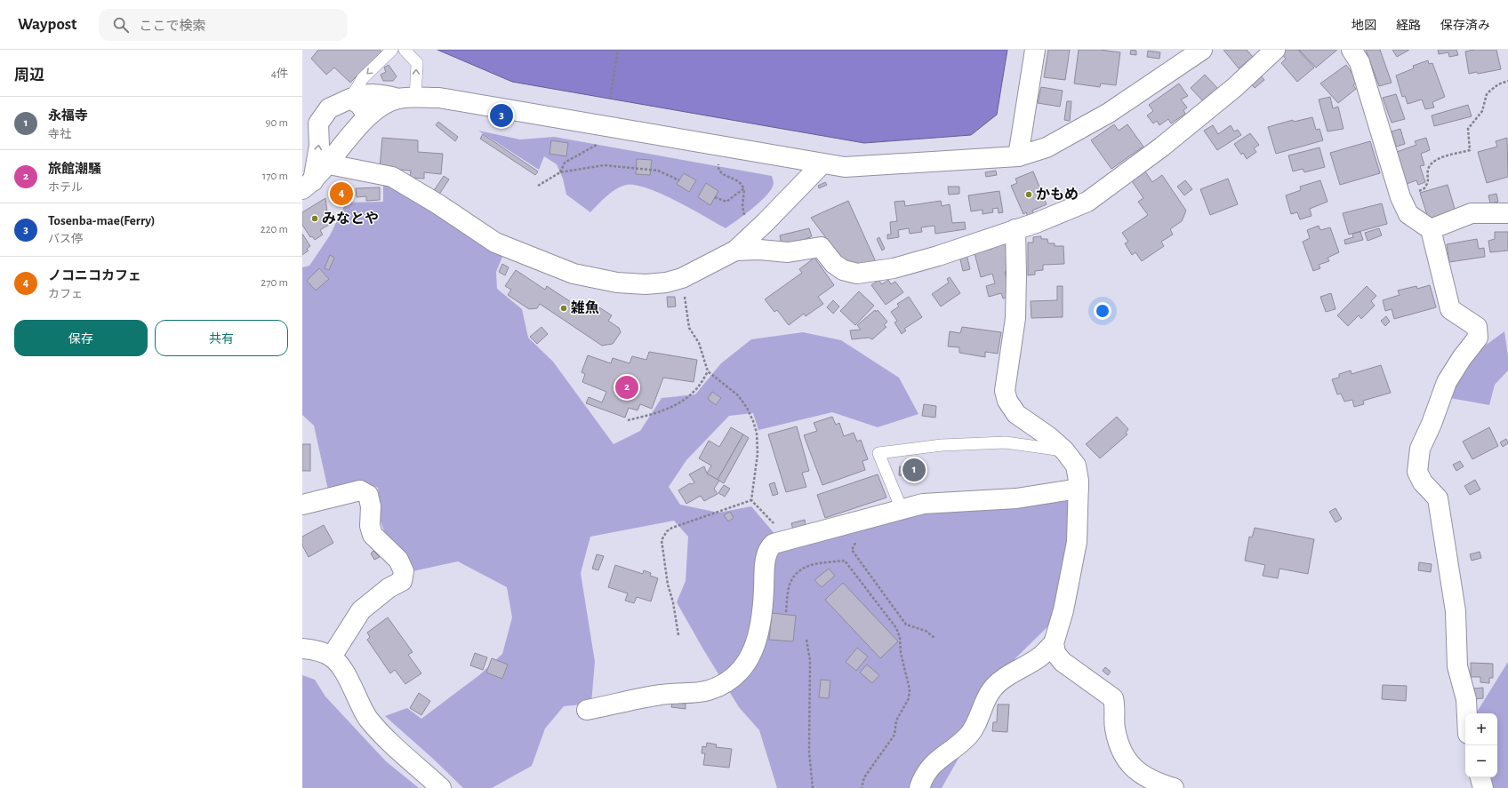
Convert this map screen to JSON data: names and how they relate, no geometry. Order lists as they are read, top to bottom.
{
  "places": ["かもめ", "みなとや", "雑魚"],
  "page": {
    "header": "Waypost",
    "search": "ここで検索",
    "nav": ["地図", "経路", "保存済み"],
    "heading": ["周辺", "4件"],
    "list": [
      {
        "mark": "1",
        "name": "永福寺",
        "note": "寺社",
        "value": "90 m"
      },
      {
        "mark": "2",
        "name": "旅館潮騒",
        "note": "ホテル",
        "value": "170 m"
      },
      {
        "mark": "3",
        "name": "Tosenba-mae(Ferry)",
        "note": "バス停",
        "value": "220 m"
      },
      {
        "mark": "4",
        "name": "ノコニコカフェ",
        "note": "カフェ",
        "value": "270 m"
      }
    ],
    "pins": [
      "3",
      "4",
      "2",
      "1"
    ],
    "buttons": ["保存", "共有"],
    "map_buttons": ["+", "−"]
  }
}
